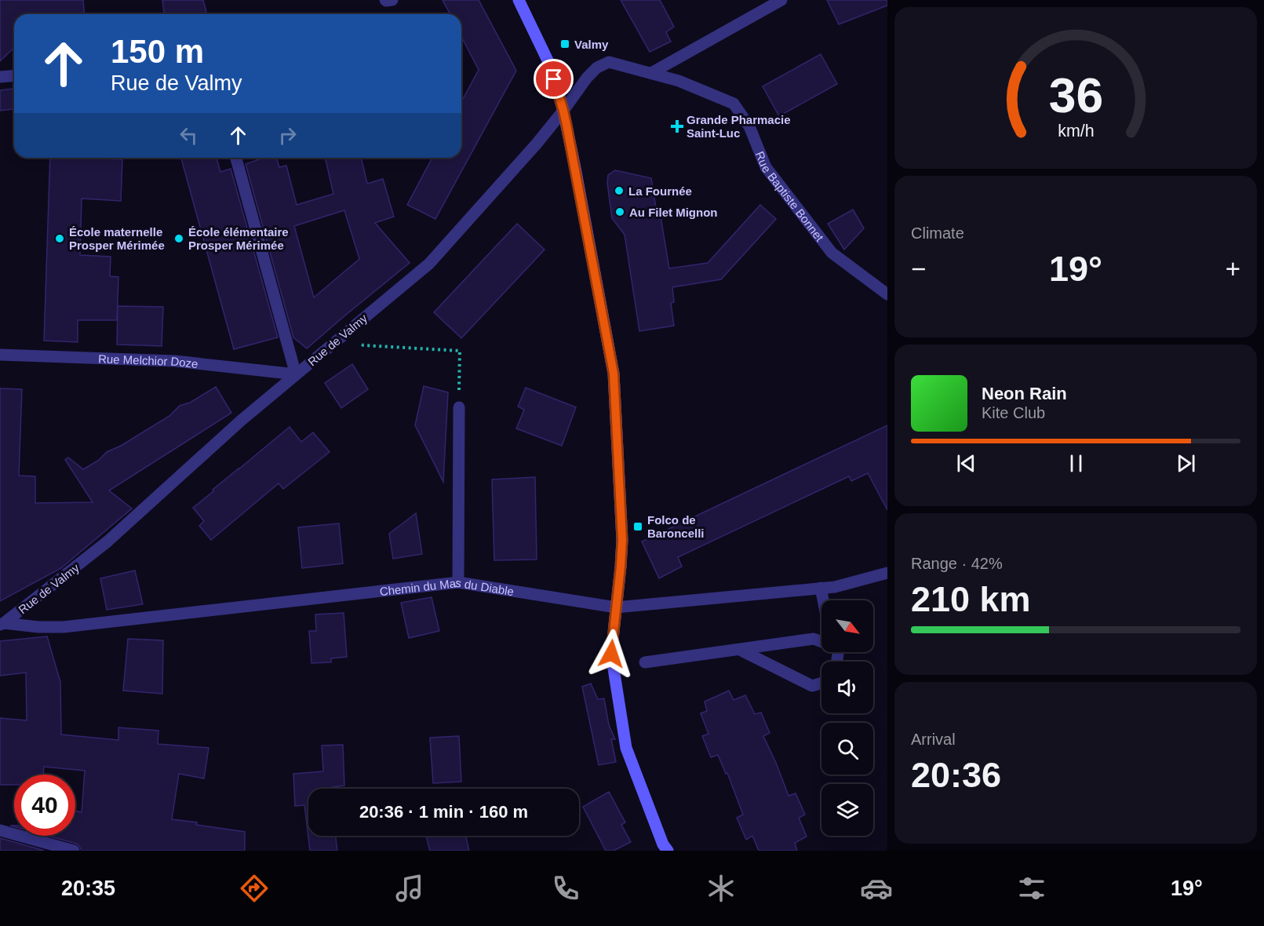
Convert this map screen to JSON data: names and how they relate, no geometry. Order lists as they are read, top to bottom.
{
  "streets": {
    "street": [
      "Rue Baptiste Bonnet",
      "Rue de Valmy",
      "Rue Melchior Doze",
      "Chemin du Mas du Diable"
    ]
  },
  "crossings": [
    ["Rue Baptiste Bonnet", "Rue de Valmy"],
    ["Rue de Valmy", "Rue Melchior Doze"],
    ["Rue de Valmy", "Chemin du Mas du Diable"]
  ],
  "places": {
    "transit": ["Valmy", "Folco de Baroncelli"],
    "health": ["Grande Pharmacie Saint-Luc"],
    "other": [
      "La Fournée",
      "Au Filet Mignon",
      "École maternelle Prosper Mérimée",
      "École élémentaire Prosper Mérimée"
    ]
  },
  "north": "bottom right",
  "page": {
    "turn": ["150 m", "Rue de Valmy"],
    "tile": [
      "Climate",
      ["Range · 42%", "210 km"],
      ["Arrival", "20:36"]
    ],
    "heat": ["−", "19°", "+"],
    "song": ["Neon Rain", "Kite Club"],
    "limit": "40",
    "trip": "20:36 · 1 min · 160 m",
    "tabs": ["20:35", "19°"],
    "gauge": ["36", "km/h"]
  }
}
